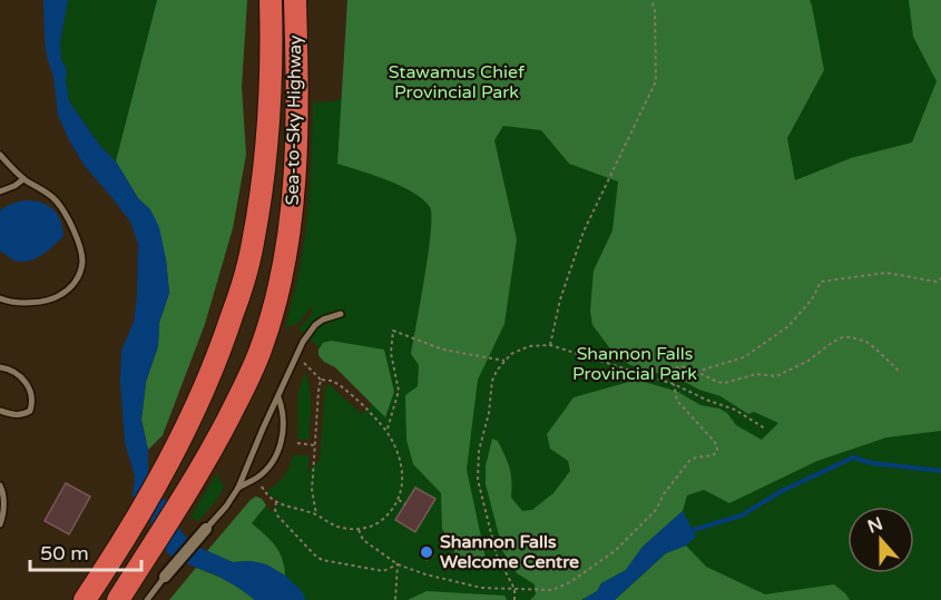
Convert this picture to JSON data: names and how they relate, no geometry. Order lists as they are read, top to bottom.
{
  "streets": {
    "highway": ["Sea-to-Sky Highway"]
  },
  "parks": ["Stawamus Chief Provincial Park", "Shannon Falls Provincial Park"],
  "places": ["Shannon Falls Welcome Centre"],
  "scale_bar": "50 m",
  "north": "top"
}
